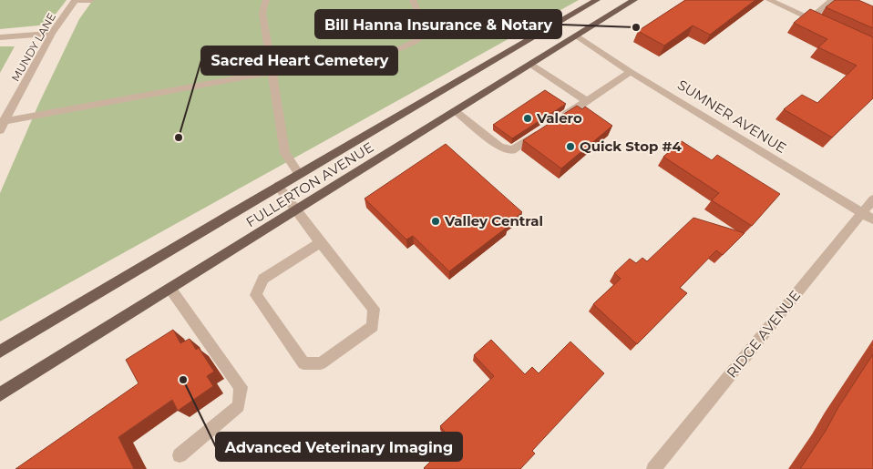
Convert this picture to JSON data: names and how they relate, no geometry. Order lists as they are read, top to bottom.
{
  "streets": {
    "main road": ["FULLERTON AVENUE"],
    "street": ["MUNDY LANE", "SUMNER AVENUE", "RIDGE AVENUE"]
  },
  "crossings": [
    ["SUMNER AVENUE", "FULLERTON AVENUE"],
    ["SUMNER AVENUE", "RIDGE AVENUE"]
  ],
  "places": [
    "Bill Hanna Insurance & Notary",
    "Valero",
    "Sacred Heart Cemetery",
    "Quick Stop #4",
    "Valley Central",
    "Advanced Veterinary Imaging"
  ]
}
